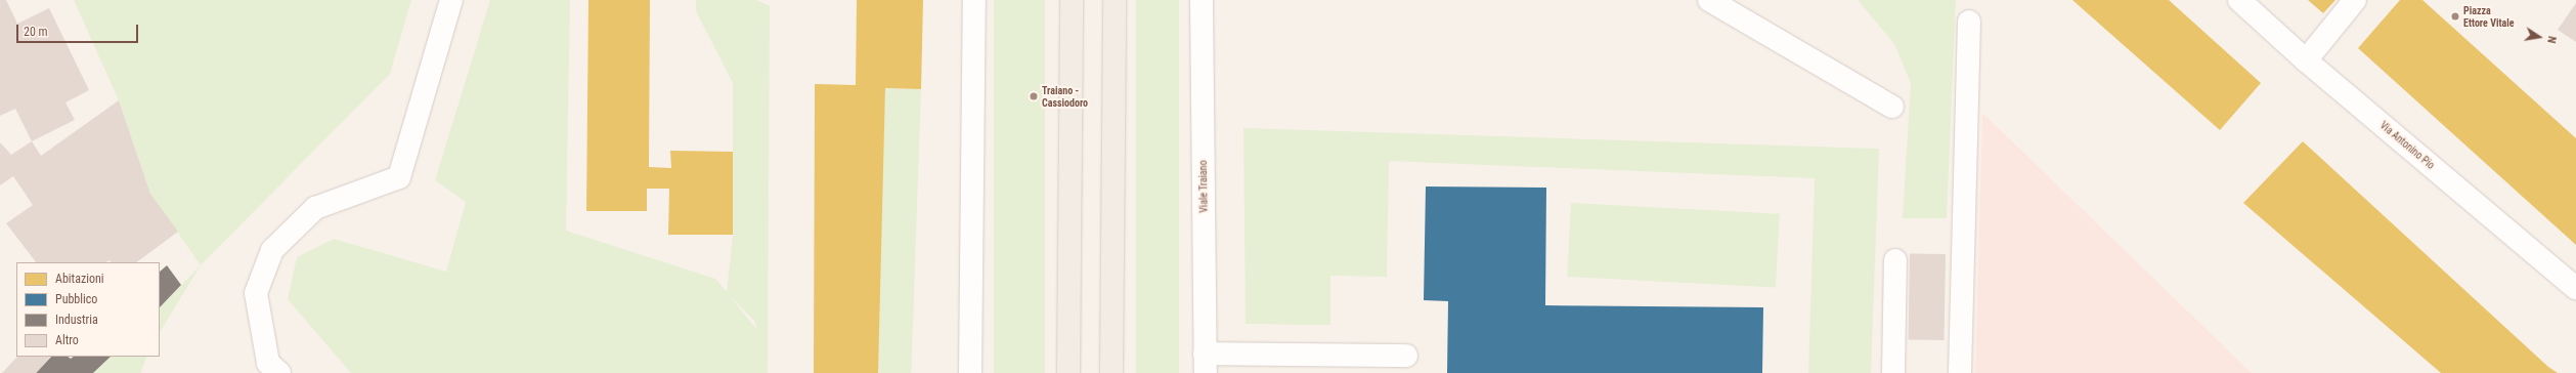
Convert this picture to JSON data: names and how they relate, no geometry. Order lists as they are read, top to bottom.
{
  "streets": {
    "street": ["Via Antonino Pio", "Viale Traiano"]
  },
  "places": ["Piazza Ettore Vitale", "Traiano - Cassiodoro"],
  "legend": [
    "Abitazioni",
    "Pubblico",
    "Industria",
    "Altro"
  ],
  "scale_bar": "20 m",
  "north": "right"
}
